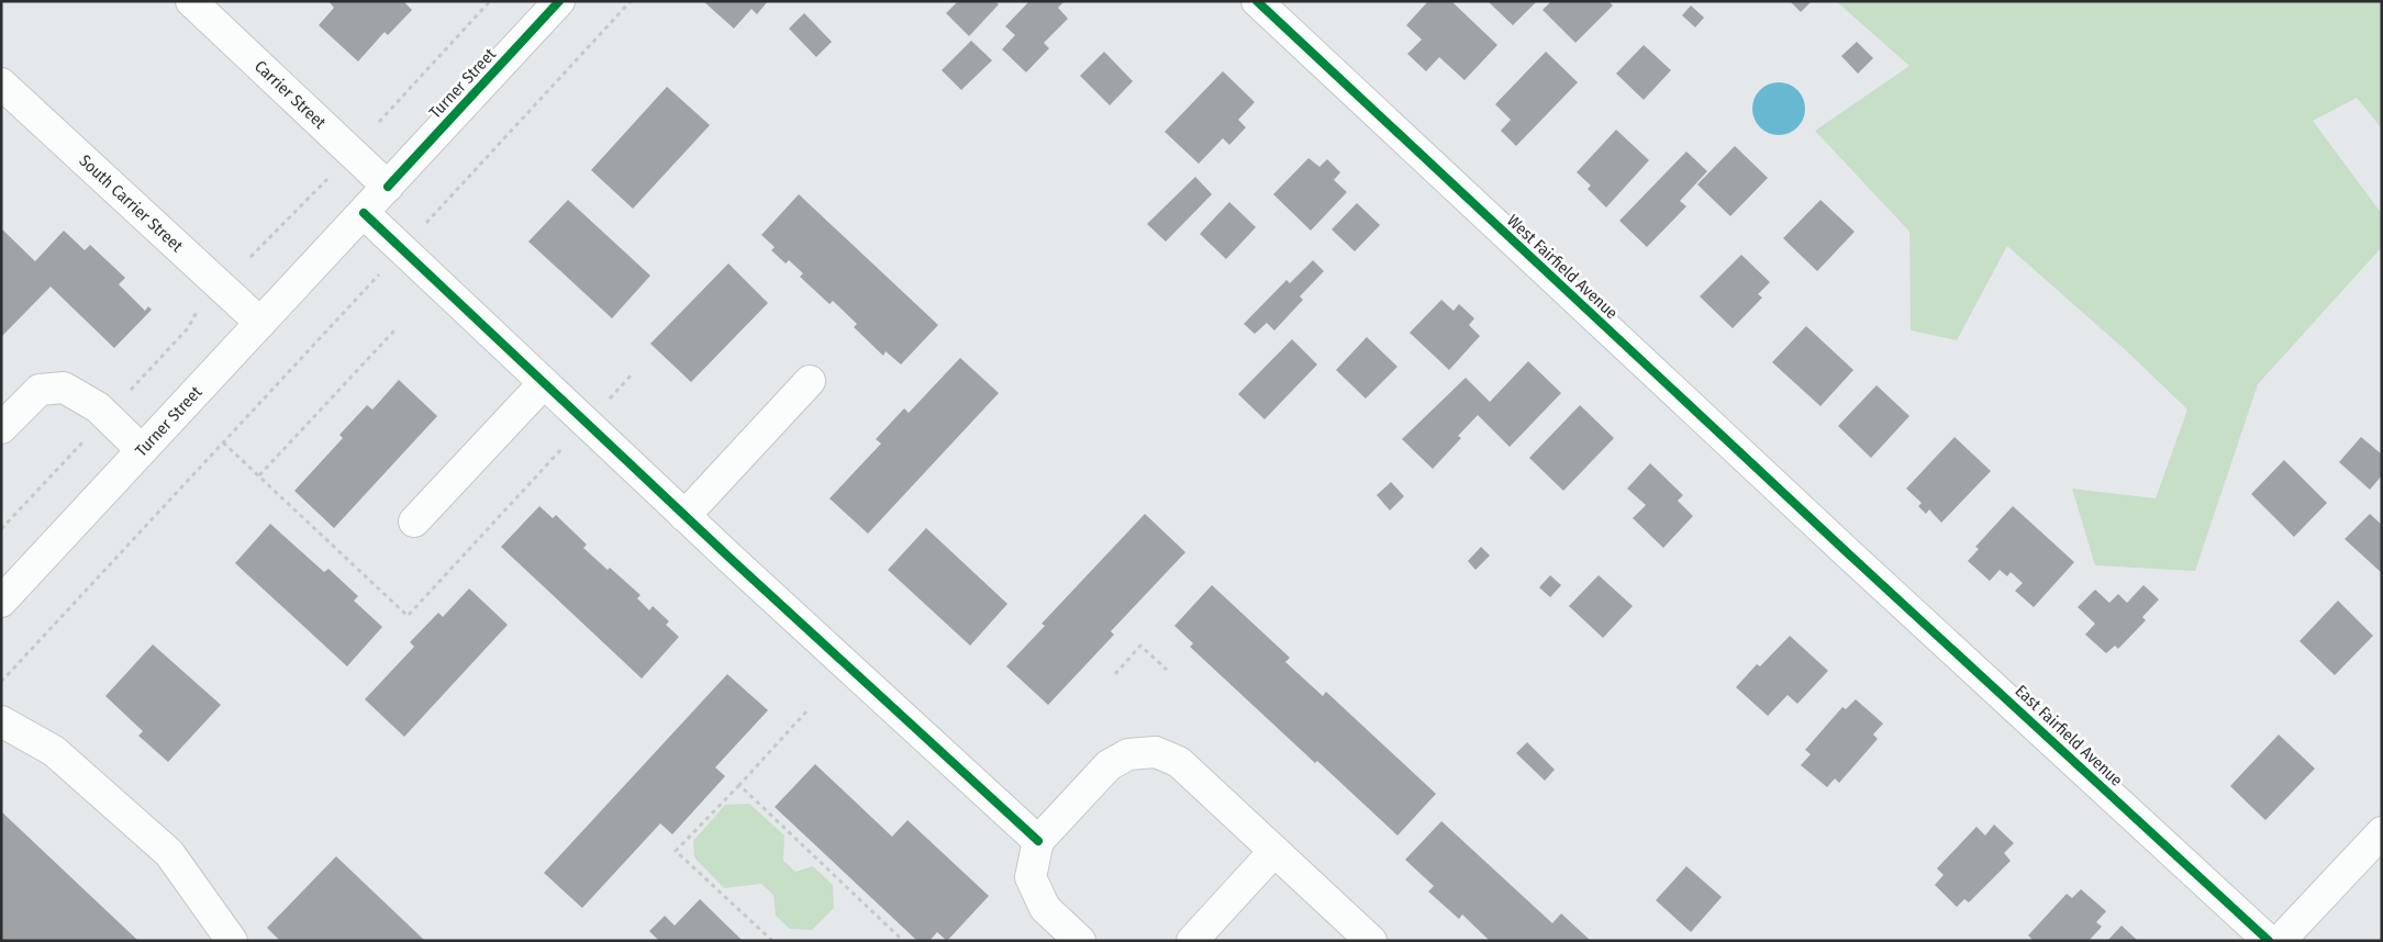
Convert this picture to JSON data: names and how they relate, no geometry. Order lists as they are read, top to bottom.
{
  "streets": {
    "street": [
      "Turner Street",
      "Carrier Street",
      "South Carrier Street",
      "West Fairfield Avenue",
      "East Fairfield Avenue"
    ]
  },
  "crossings": [
    ["Turner Street", "Carrier Street"],
    ["Turner Street", "South Carrier Street"],
    ["West Fairfield Avenue", "East Fairfield Avenue"]
  ]
}
